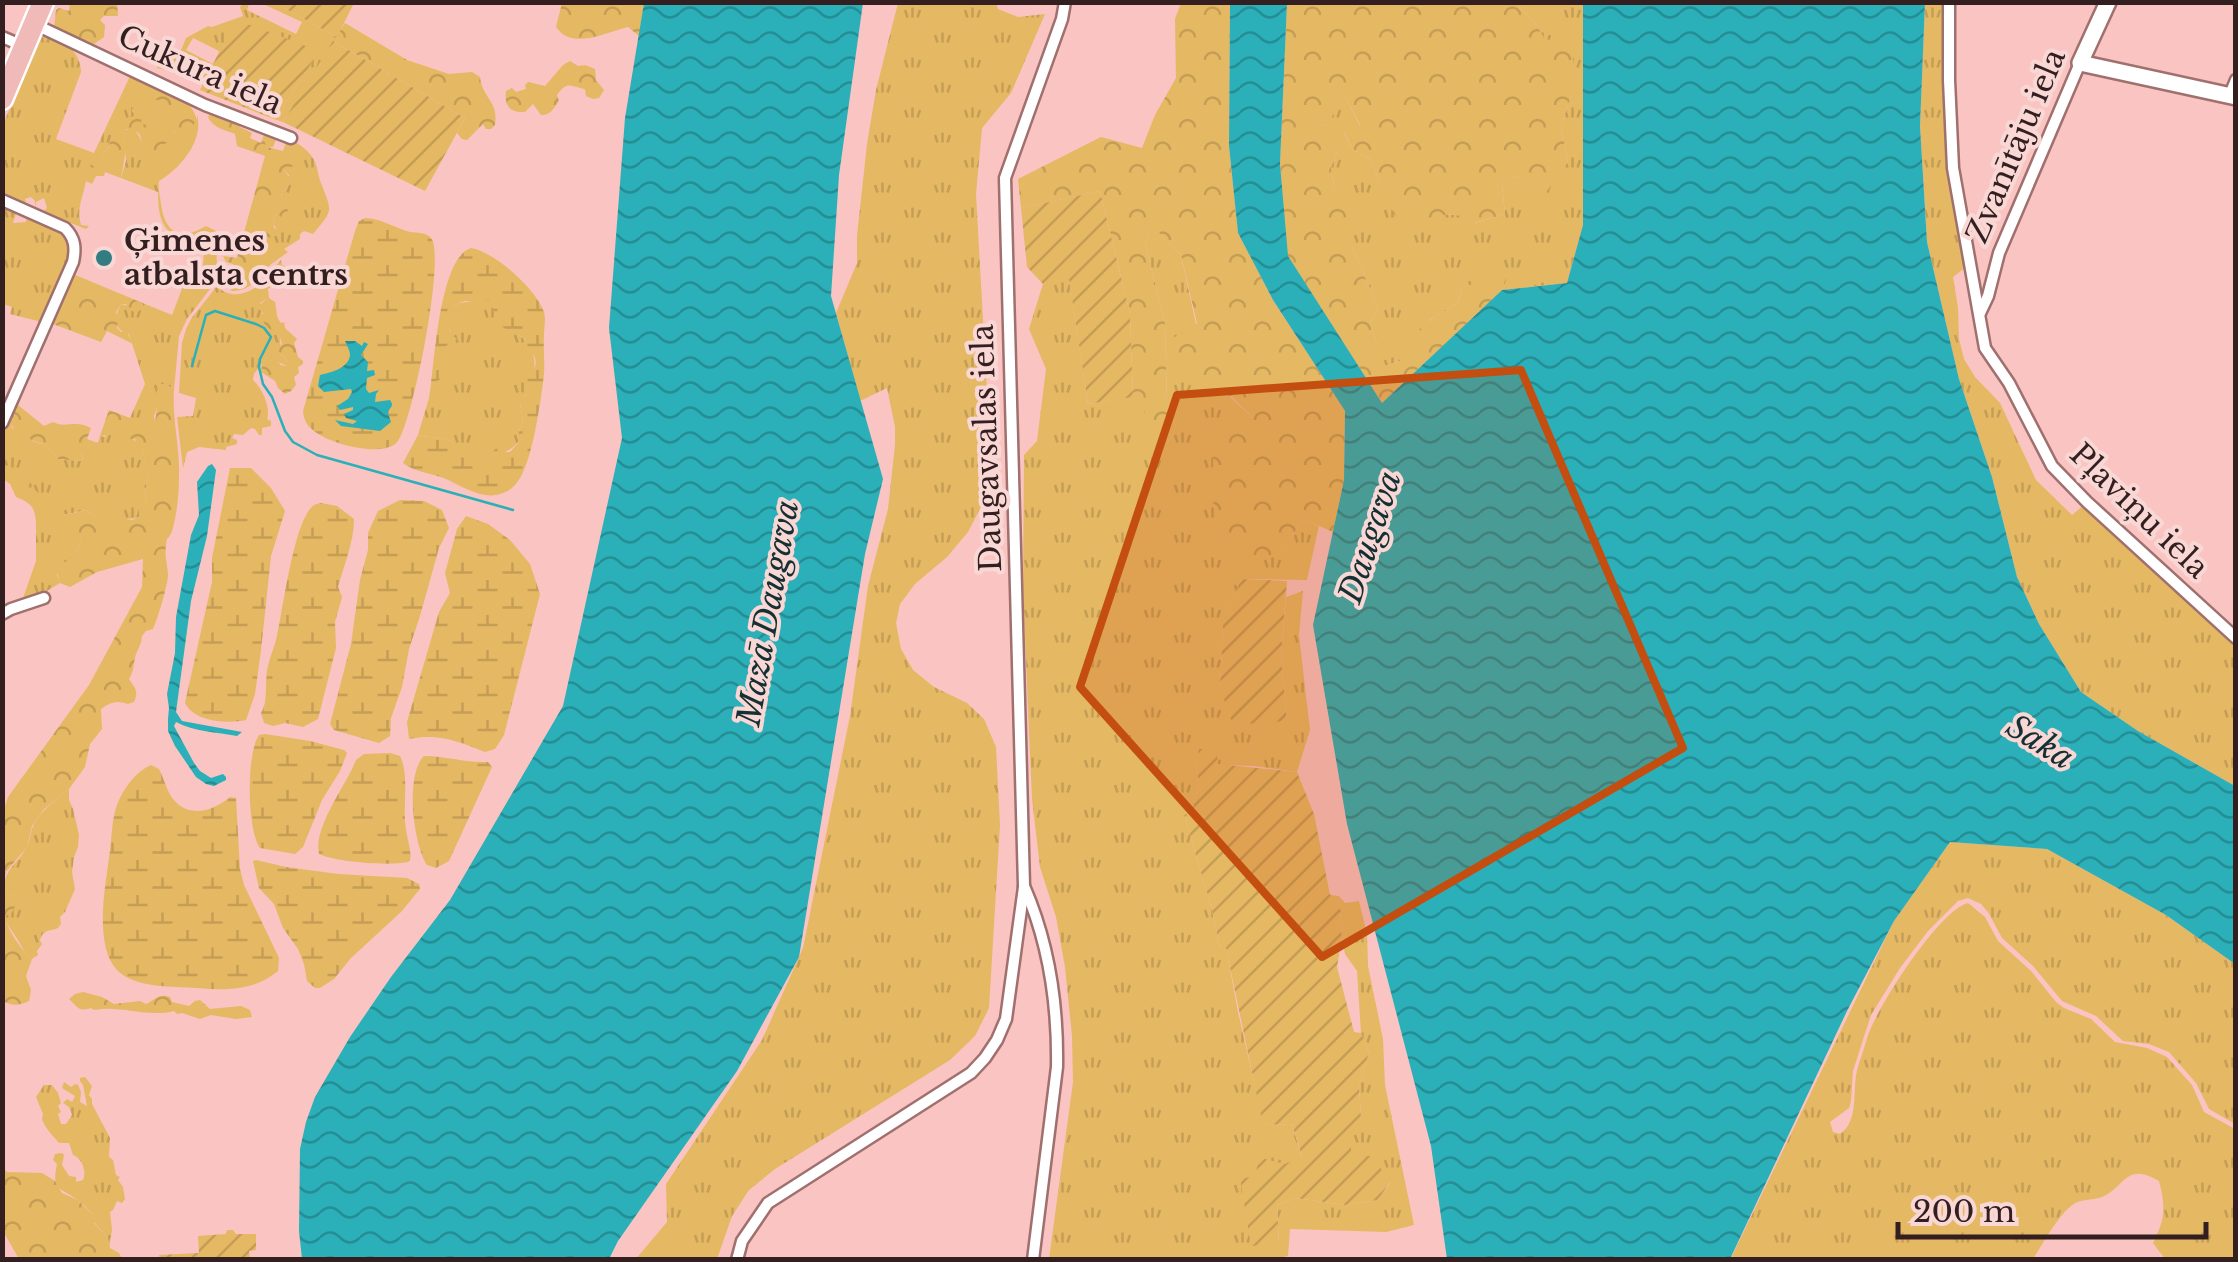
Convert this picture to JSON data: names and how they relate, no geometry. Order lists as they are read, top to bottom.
{
  "streets": {
    "street": [
      "Cukura iela",
      "Zvanītāju iela",
      "Daugavsalas iela",
      "Pļaviņu iela"
    ]
  },
  "crossings": [
    ["Zvanītāju iela", "Pļaviņu iela"]
  ],
  "water": ["Daugava", "Mazā Daugava", "Saka"],
  "places": ["Ģimenes atbalsta centrs"],
  "scale_bar": "200 m"
}
